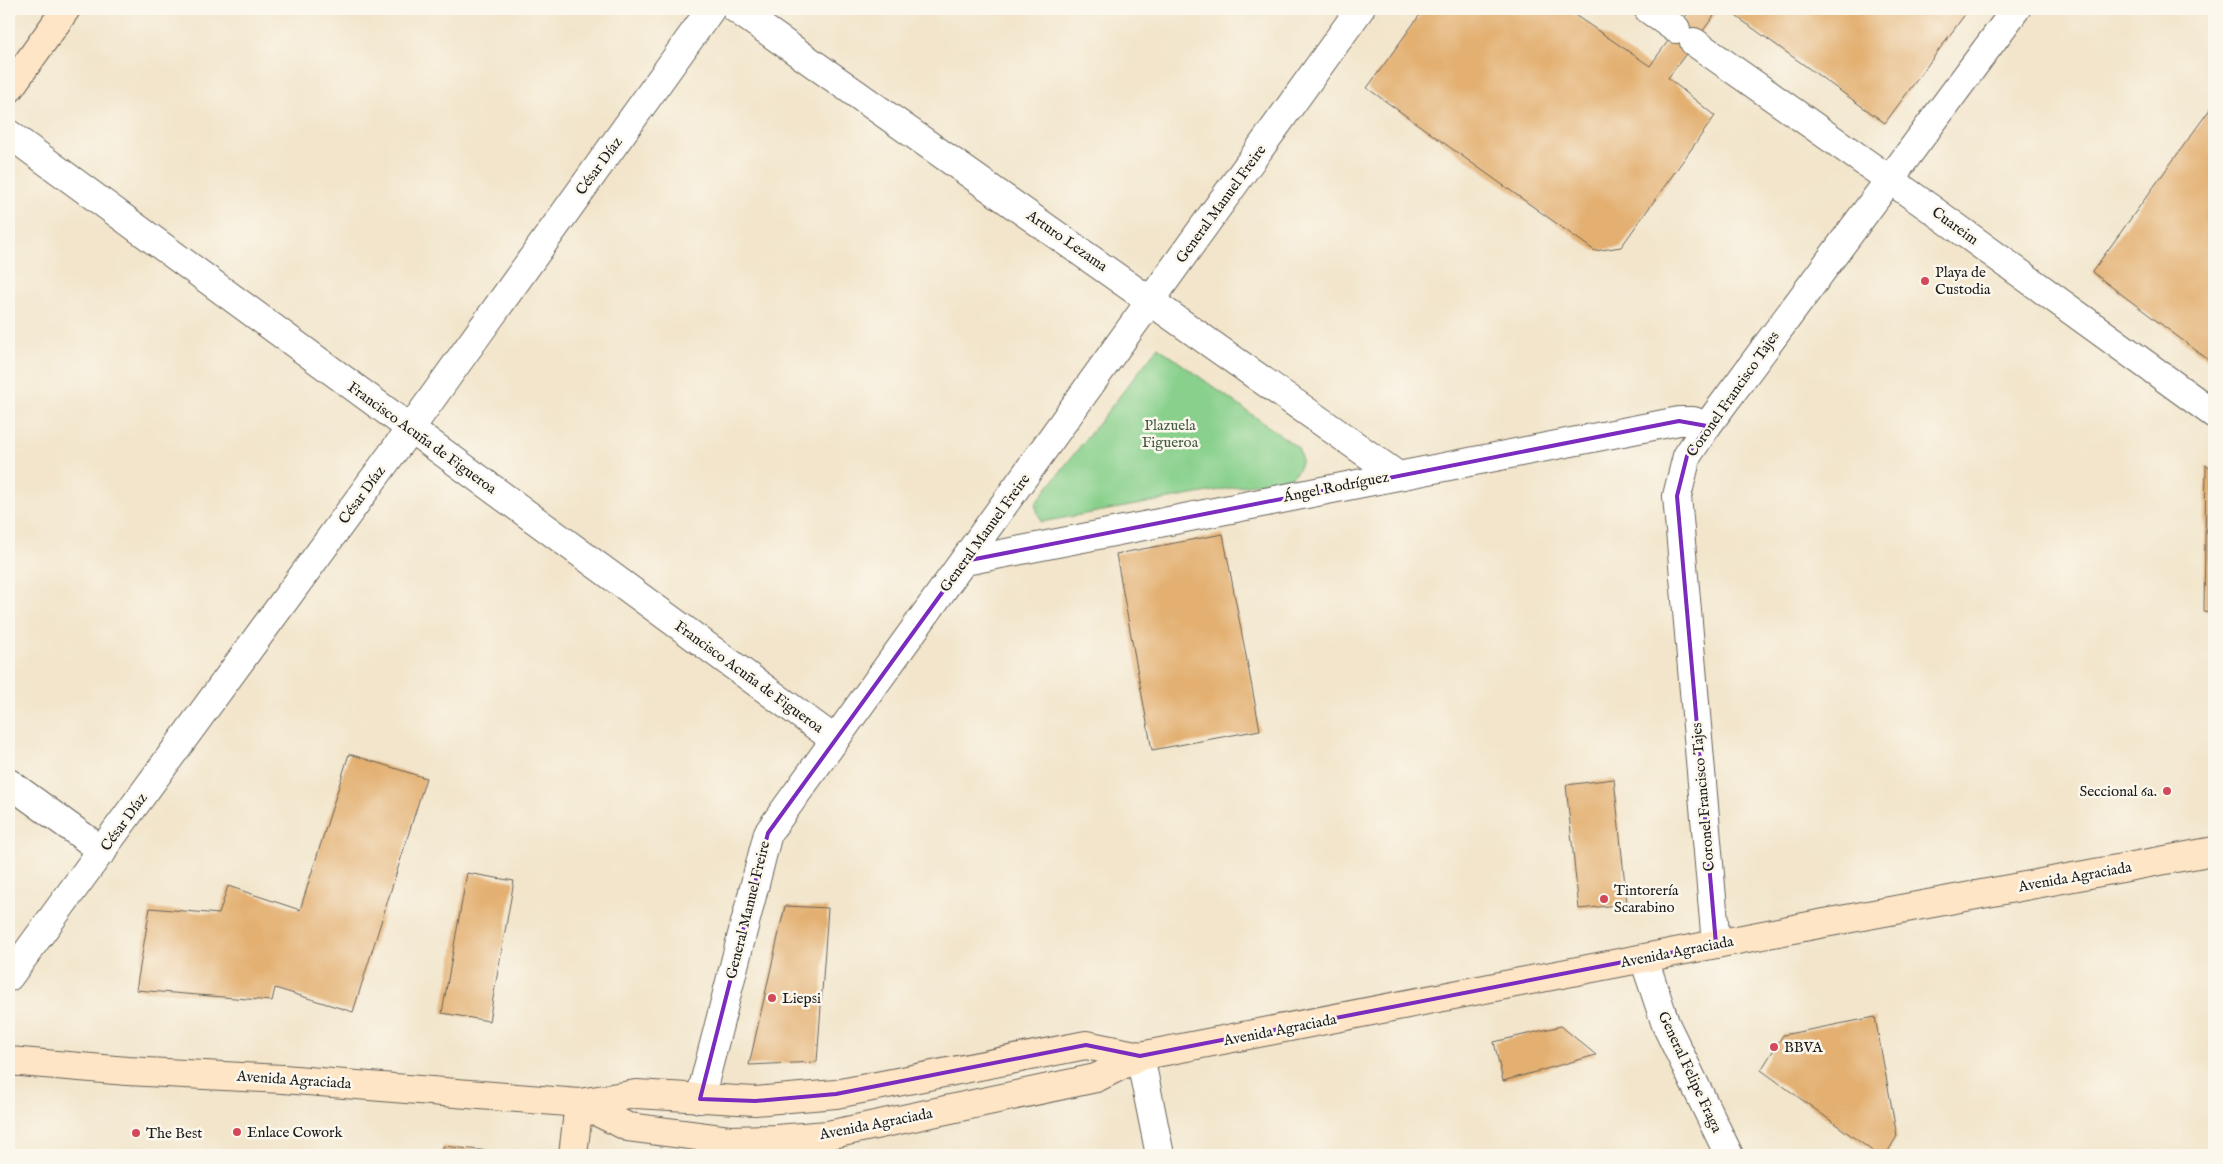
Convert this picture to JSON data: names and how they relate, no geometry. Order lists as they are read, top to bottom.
{
  "streets": {
    "main road": ["Avenida Agraciada"],
    "street": [
      "César Díaz",
      "General Manuel Freire",
      "Cuareim",
      "Arturo Lezama",
      "Coronel Francisco Tajes",
      "Francisco Acuña de Figueroa",
      "Ángel Rodríguez",
      "General Felipe Fraga"
    ]
  },
  "crossings": [
    ["César Díaz", "Francisco Acuña de Figueroa"],
    ["General Manuel Freire", "Arturo Lezama"],
    ["General Manuel Freire", "Francisco Acuña de Figueroa"],
    ["General Manuel Freire", "Ángel Rodríguez"],
    ["General Manuel Freire", "Avenida Agraciada"],
    ["Cuareim", "Coronel Francisco Tajes"],
    ["Arturo Lezama", "Ángel Rodríguez"],
    ["Coronel Francisco Tajes", "Ángel Rodríguez"],
    ["Coronel Francisco Tajes", "Avenida Agraciada"],
    ["Avenida Agraciada", "General Felipe Fraga"]
  ],
  "parks": ["Plazuela Figueroa"],
  "places": [
    "Playa de Custodia",
    "Seccional 6a.",
    "Tintorería Scarabino",
    "Liepsi",
    "BBVA",
    "Enlace Cowork",
    "The Best"
  ]
}
